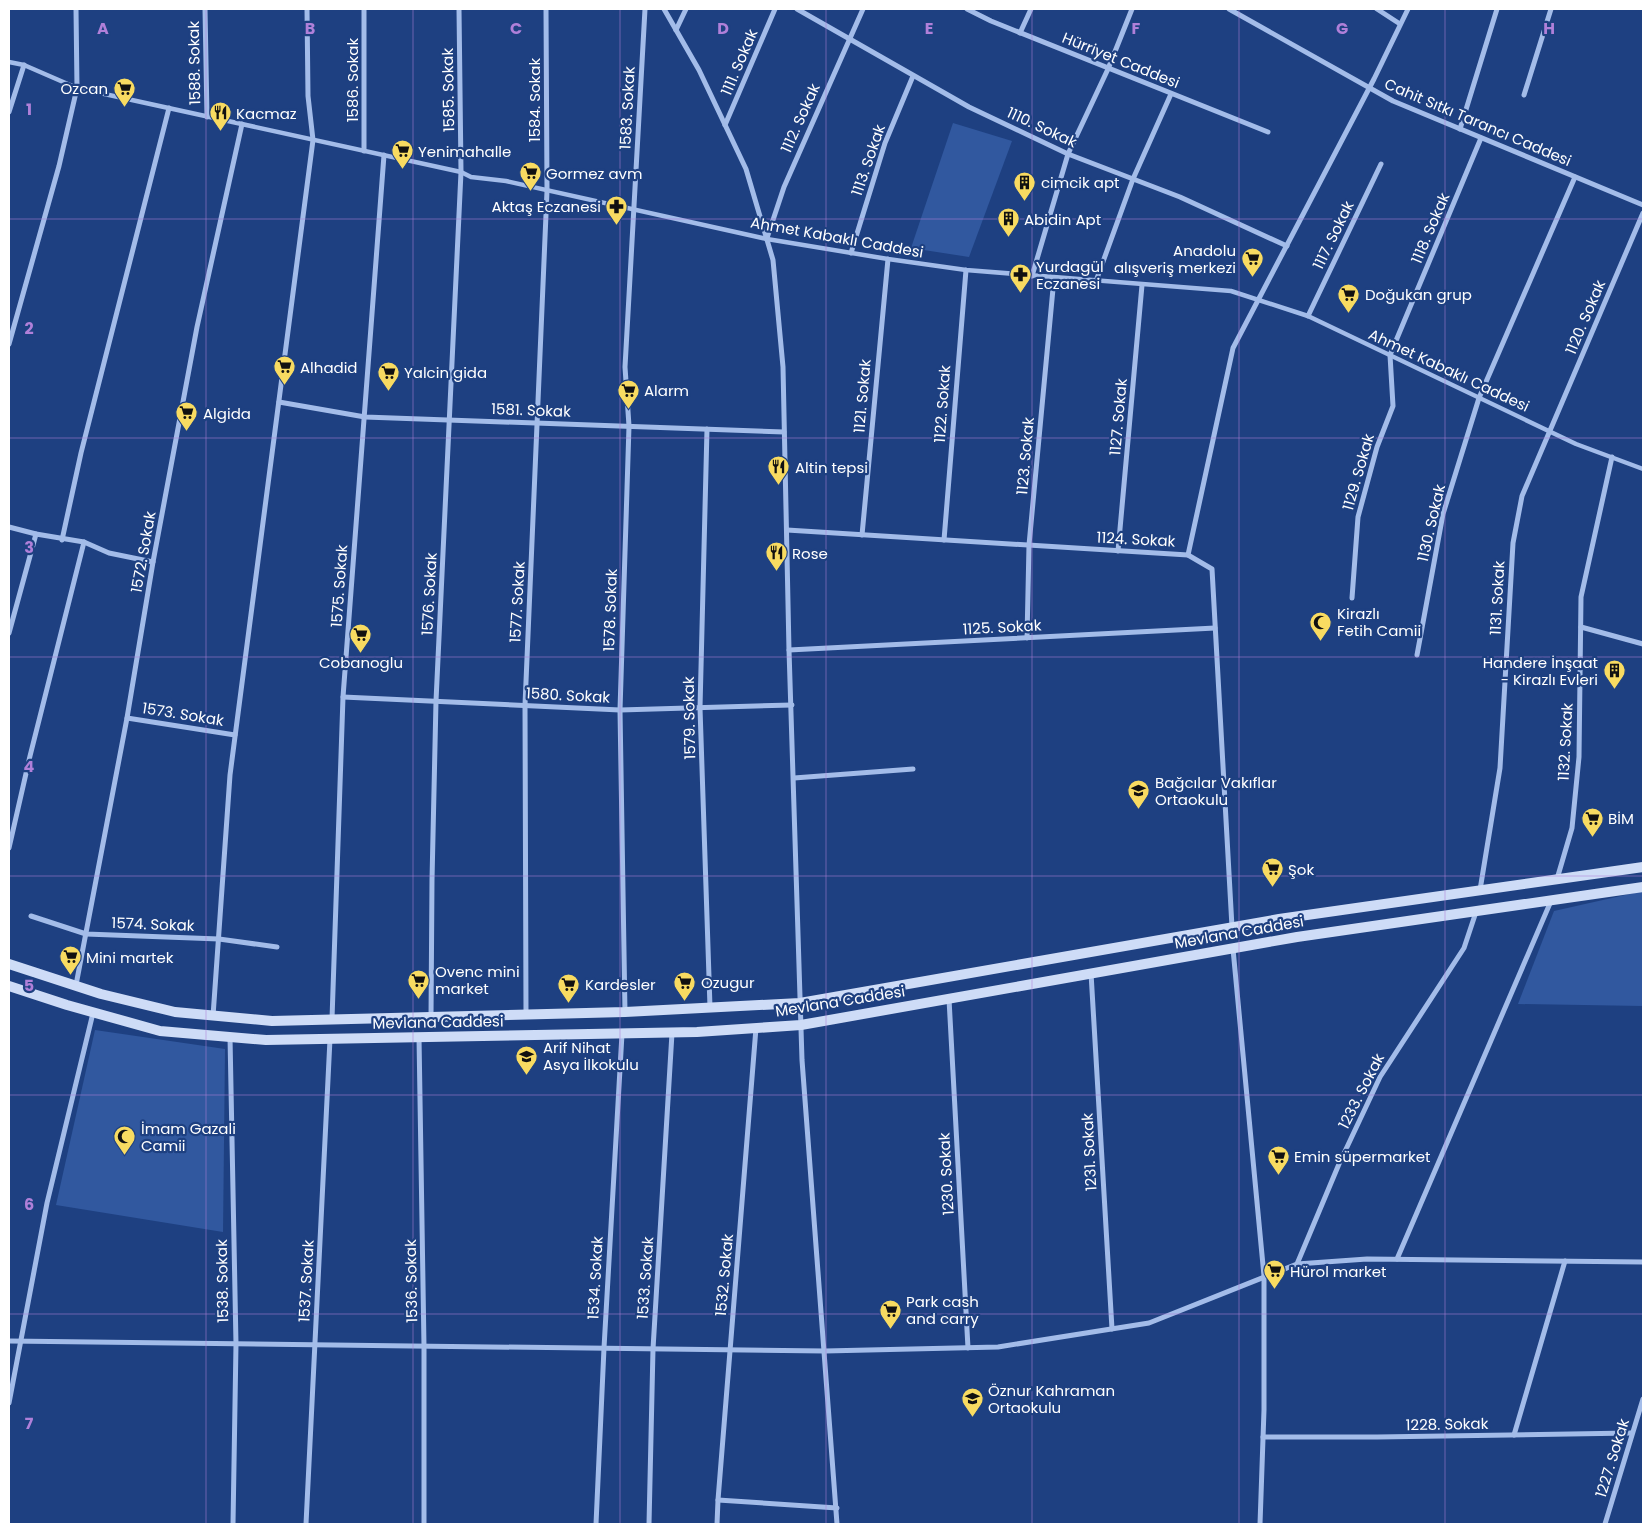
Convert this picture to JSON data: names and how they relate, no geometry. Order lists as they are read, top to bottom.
{
  "streets": {
    "main road": ["Mevlana Caddesi"],
    "street": [
      "Hürriyet Caddesi",
      "1111. Sokak",
      "1588. Sokak",
      "1586. Sokak",
      "1585. Sokak",
      "1584. Sokak",
      "1583. Sokak",
      "1112. Sokak",
      "Cahit Sıtkı Tarancı Caddesi",
      "1110. Sokak",
      "1113. Sokak",
      "1118. Sokak",
      "1117. Sokak",
      "Ahmet Kabaklı Caddesi",
      "1120. Sokak",
      "1121. Sokak",
      "1122. Sokak",
      "1581. Sokak",
      "1127. Sokak",
      "1123. Sokak",
      "1129. Sokak",
      "1130. Sokak",
      "1124. Sokak",
      "1572. Sokak",
      "1575. Sokak",
      "1576. Sokak",
      "1131. Sokak",
      "1577. Sokak",
      "1578. Sokak",
      "1125. Sokak",
      "1580. Sokak",
      "1573. Sokak",
      "1579. Sokak",
      "1132. Sokak",
      "1574. Sokak",
      "1233. Sokak",
      "1231. Sokak",
      "1230. Sokak",
      "1532. Sokak",
      "1534. Sokak",
      "1533. Sokak",
      "1538. Sokak",
      "1537. Sokak",
      "1536. Sokak",
      "1228. Sokak",
      "1227. Sokak"
    ]
  },
  "crossings": [
    ["1588. Sokak", "Ahmet Kabaklı Caddesi"],
    ["1586. Sokak", "Ahmet Kabaklı Caddesi"],
    ["1585. Sokak", "Ahmet Kabaklı Caddesi"],
    ["1585. Sokak", "1576. Sokak"],
    ["1584. Sokak", "Ahmet Kabaklı Caddesi"],
    ["1584. Sokak", "1577. Sokak"],
    ["1583. Sokak", "Ahmet Kabaklı Caddesi"],
    ["1583. Sokak", "1578. Sokak"],
    ["1112. Sokak", "1110. Sokak"],
    ["1112. Sokak", "Ahmet Kabaklı Caddesi"],
    ["Cahit Sıtkı Tarancı Caddesi", "1118. Sokak"],
    ["Cahit Sıtkı Tarancı Caddesi", "1130. Sokak"],
    ["1110. Sokak", "1113. Sokak"],
    ["1113. Sokak", "Ahmet Kabaklı Caddesi"],
    ["1118. Sokak", "Ahmet Kabaklı Caddesi"],
    ["1118. Sokak", "1129. Sokak"],
    ["1117. Sokak", "Ahmet Kabaklı Caddesi"],
    ["Ahmet Kabaklı Caddesi", "1120. Sokak"],
    ["Ahmet Kabaklı Caddesi", "1121. Sokak"],
    ["Ahmet Kabaklı Caddesi", "1122. Sokak"],
    ["Ahmet Kabaklı Caddesi", "1127. Sokak"],
    ["Ahmet Kabaklı Caddesi", "1123. Sokak"],
    ["Ahmet Kabaklı Caddesi", "1129. Sokak"],
    ["Ahmet Kabaklı Caddesi", "1130. Sokak"],
    ["Ahmet Kabaklı Caddesi", "1572. Sokak"],
    ["Ahmet Kabaklı Caddesi", "1575. Sokak"],
    ["Ahmet Kabaklı Caddesi", "1576. Sokak"],
    ["Ahmet Kabaklı Caddesi", "1131. Sokak"],
    ["Ahmet Kabaklı Caddesi", "1577. Sokak"],
    ["Ahmet Kabaklı Caddesi", "1578. Sokak"],
    ["Ahmet Kabaklı Caddesi", "1132. Sokak"],
    ["1120. Sokak", "1131. Sokak"],
    ["1121. Sokak", "1124. Sokak"],
    ["1122. Sokak", "1124. Sokak"],
    ["1581. Sokak", "1575. Sokak"],
    ["1581. Sokak", "1576. Sokak"],
    ["1581. Sokak", "1577. Sokak"],
    ["1581. Sokak", "1578. Sokak"],
    ["1581. Sokak", "1579. Sokak"],
    ["1127. Sokak", "1124. Sokak"],
    ["1123. Sokak", "1124. Sokak"],
    ["1123. Sokak", "1125. Sokak"],
    ["1124. Sokak", "1125. Sokak"],
    ["1124. Sokak", "Mevlana Caddesi"],
    ["1572. Sokak", "1573. Sokak"],
    ["1572. Sokak", "1574. Sokak"],
    ["1572. Sokak", "Mevlana Caddesi"],
    ["1575. Sokak", "1580. Sokak"],
    ["1575. Sokak", "Mevlana Caddesi"],
    ["1576. Sokak", "1580. Sokak"],
    ["1576. Sokak", "Mevlana Caddesi"],
    ["1131. Sokak", "Mevlana Caddesi"],
    ["1577. Sokak", "1580. Sokak"],
    ["1577. Sokak", "Mevlana Caddesi"],
    ["1578. Sokak", "1580. Sokak"],
    ["1578. Sokak", "Mevlana Caddesi"],
    ["1580. Sokak", "1579. Sokak"],
    ["1579. Sokak", "Mevlana Caddesi"],
    ["1132. Sokak", "Mevlana Caddesi"],
    ["Mevlana Caddesi", "1233. Sokak"],
    ["Mevlana Caddesi", "1231. Sokak"],
    ["Mevlana Caddesi", "1230. Sokak"],
    ["Mevlana Caddesi", "1532. Sokak"],
    ["Mevlana Caddesi", "1534. Sokak"],
    ["Mevlana Caddesi", "1533. Sokak"],
    ["Mevlana Caddesi", "1538. Sokak"],
    ["Mevlana Caddesi", "1537. Sokak"],
    ["Mevlana Caddesi", "1536. Sokak"],
    ["1228. Sokak", "1227. Sokak"]
  ],
  "places": {
    "supermarket": [
      "Ozcan",
      "Yenimahalle",
      "Gormez avm",
      "Anadolu alışveriş merkezi",
      "Doğukan grup",
      "Alhadid",
      "Yalcin gida",
      "Alarm",
      "Algida",
      "Cobanoglu",
      "BİM",
      "Şok",
      "Mini martek",
      "Ovenc mini market",
      "Ozugur",
      "Kardesler",
      "Emin süpermarket",
      "Hürol market",
      "Park cash and carry"
    ],
    "restaurant": ["Kacmaz", "Altin tepsi", "Rose"],
    "building": ["cimcik apt", "Abidin Apt", "Handere İnşaat - Kirazlı Evleri"],
    "pharmacy": ["Aktaş Eczanesi", "Yurdagül Eczanesi"],
    "mosque": ["Kirazlı Fetih Camii", "İmam Gazali Camii"],
    "school or university": ["Bağcılar Vakıflar Ortaokulu", "Arif Nihat Asya İlkokulu", "Öznur Kahraman Ortaokulu"]
  },
  "grid": {
    "columns": [
      "A",
      "B",
      "C",
      "D",
      "E",
      "F",
      "G",
      "H"
    ],
    "rows": [
      "1",
      "2",
      "3",
      "4",
      "5",
      "6",
      "7"
    ]
  }
}
